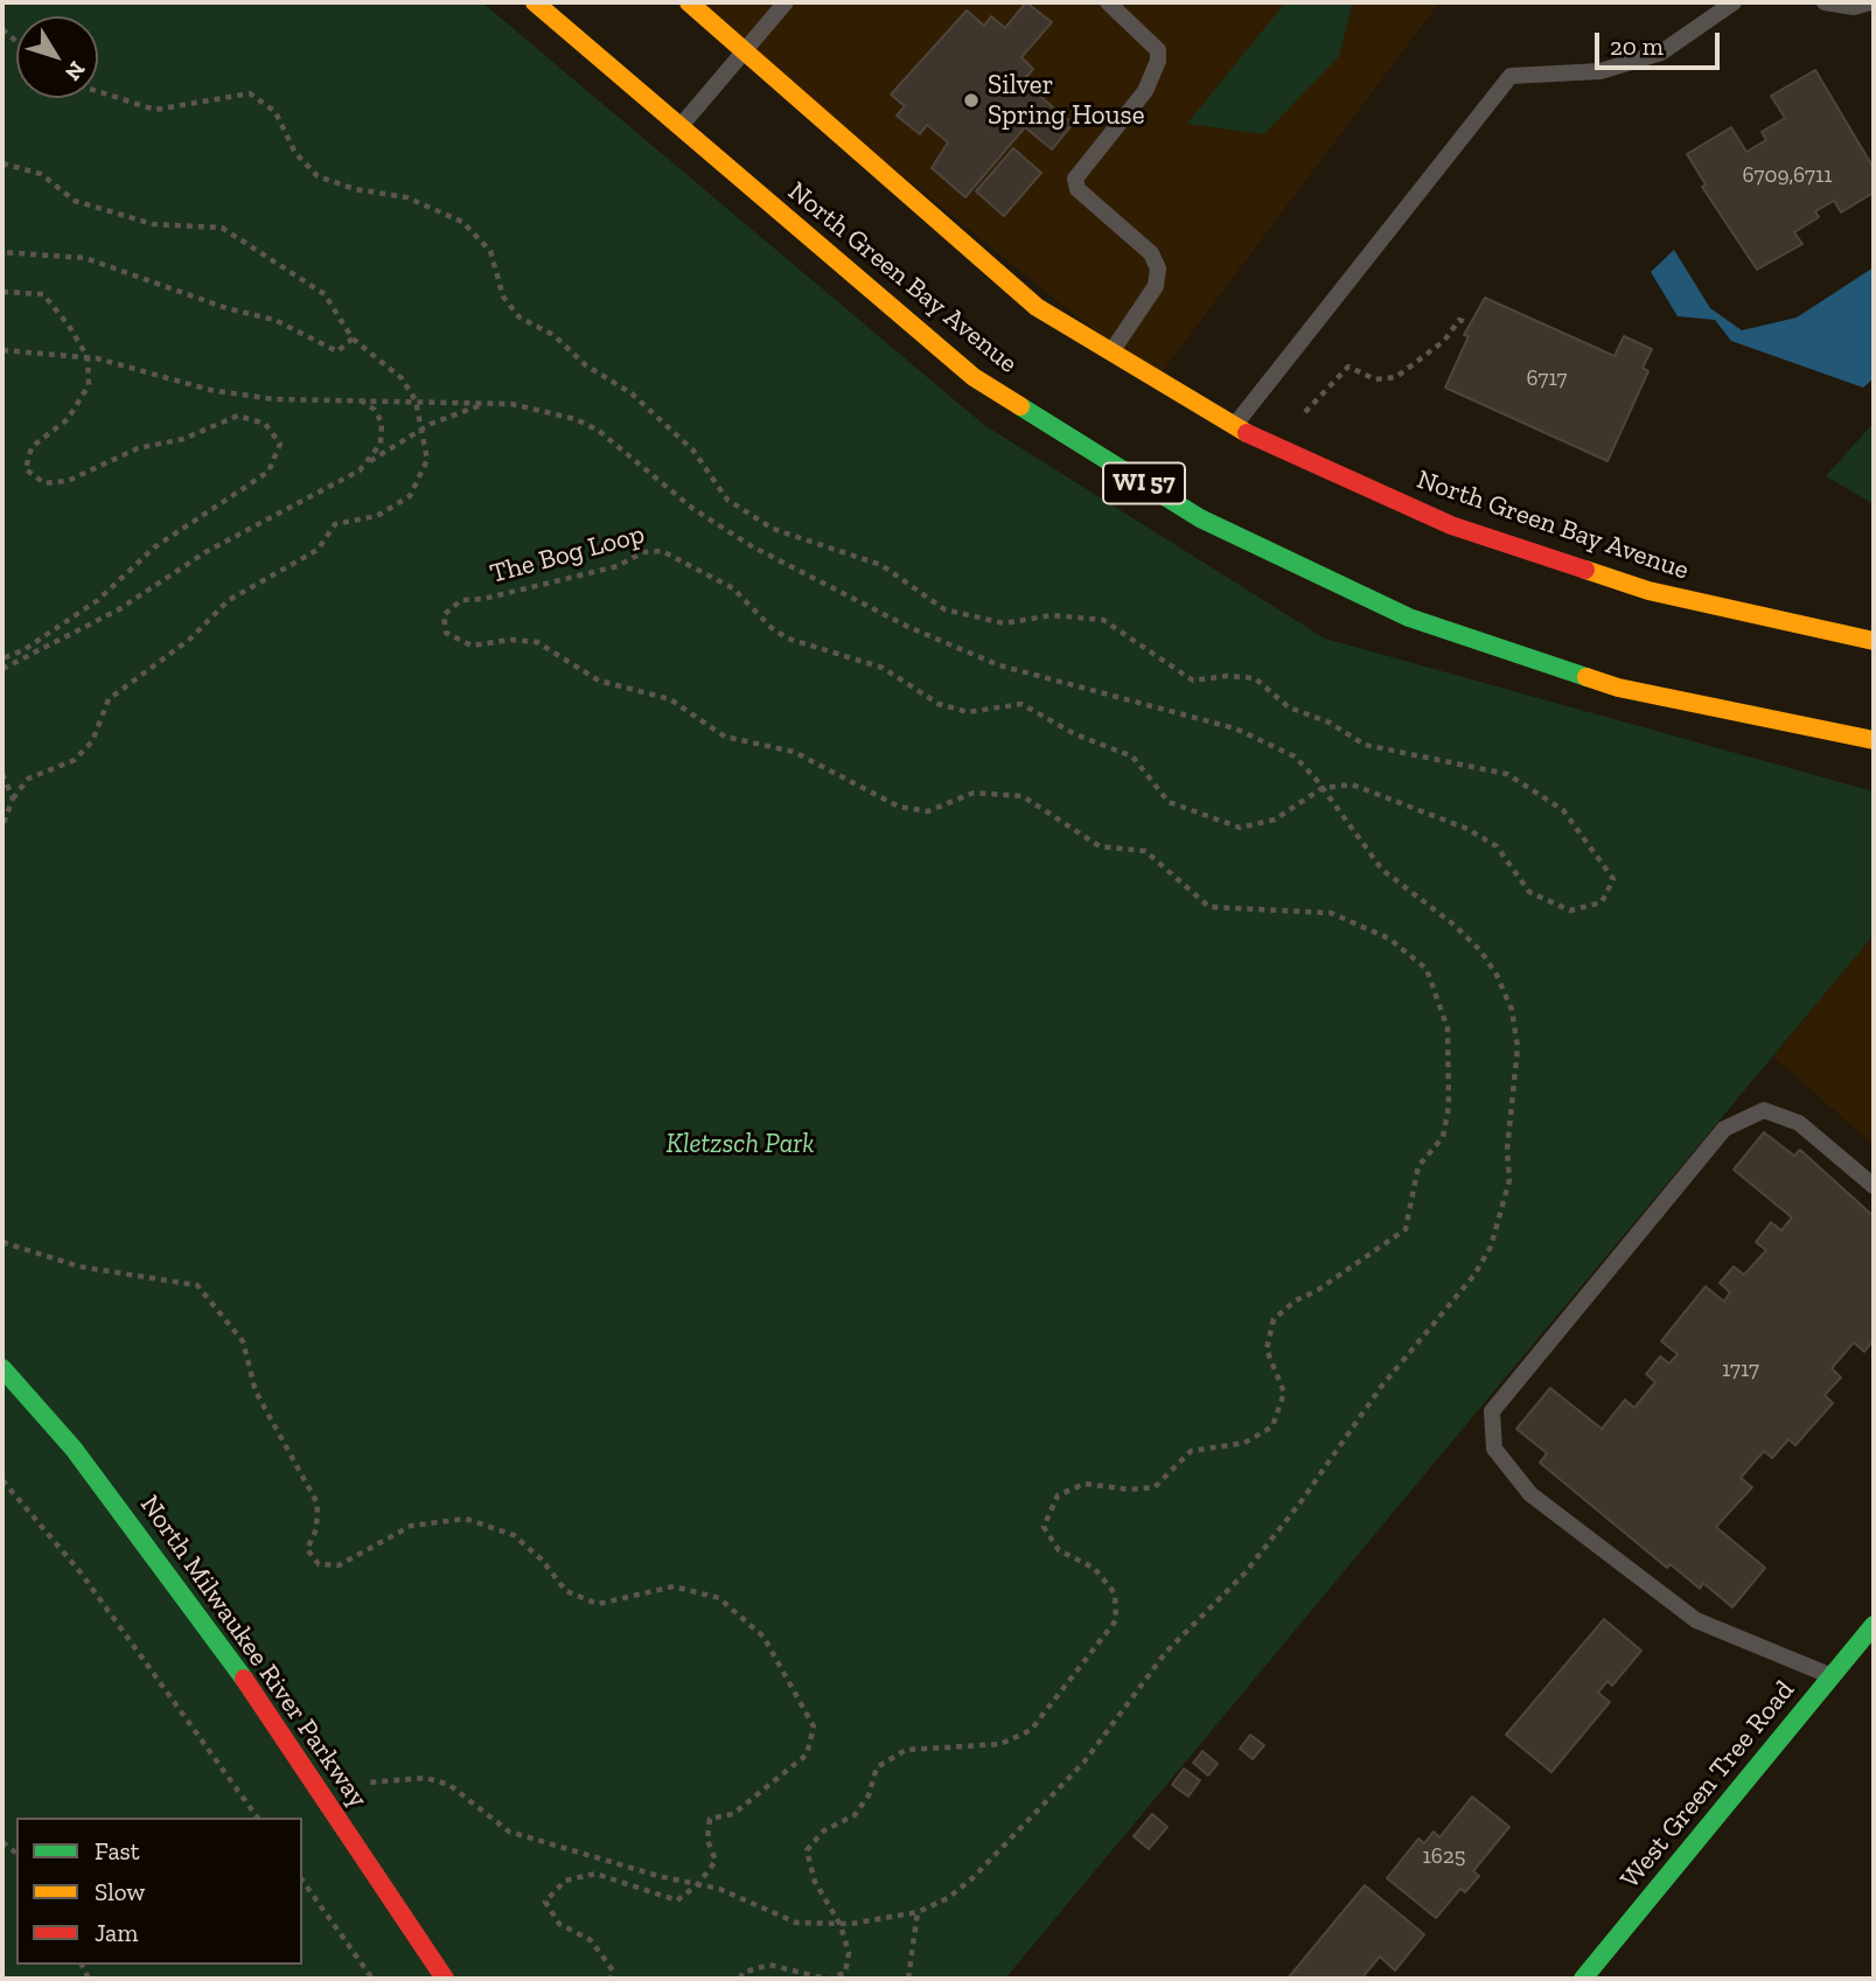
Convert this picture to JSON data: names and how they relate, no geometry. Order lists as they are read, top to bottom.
{
  "streets": {
    "main road": [
      "North Green Bay Avenue",
      "WI 57",
      "North Milwaukee River Parkway",
      "West Green Tree Road"
    ],
    "path": ["The Bog Loop"]
  },
  "parks": ["Kletzsch Park"],
  "places": ["Silver Spring House"],
  "house_numbers": [
    "6709,6711",
    "6717",
    "1717",
    "1625"
  ],
  "legend": ["Fast", "Slow", "Jam"],
  "scale_bar": "20 m",
  "north": "bottom right"
}
